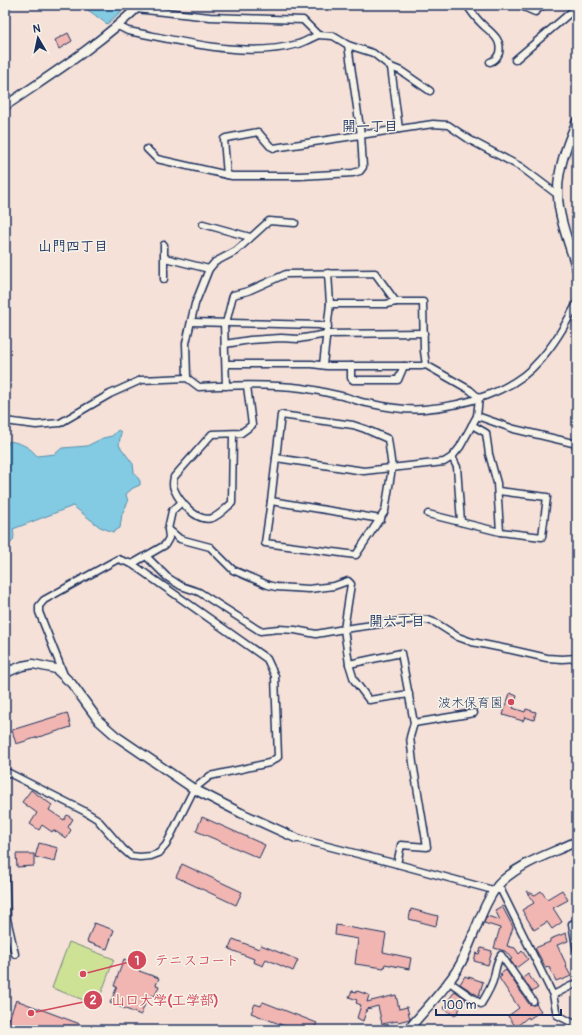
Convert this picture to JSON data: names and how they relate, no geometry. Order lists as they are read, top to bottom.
{
  "districts": ["開一丁目", "山門四丁目", "開六丁目"],
  "places": ["波木保育園", "テニスコート", "山口大学(工学部)"],
  "scale_bar": "100 m",
  "north": "top"
}
